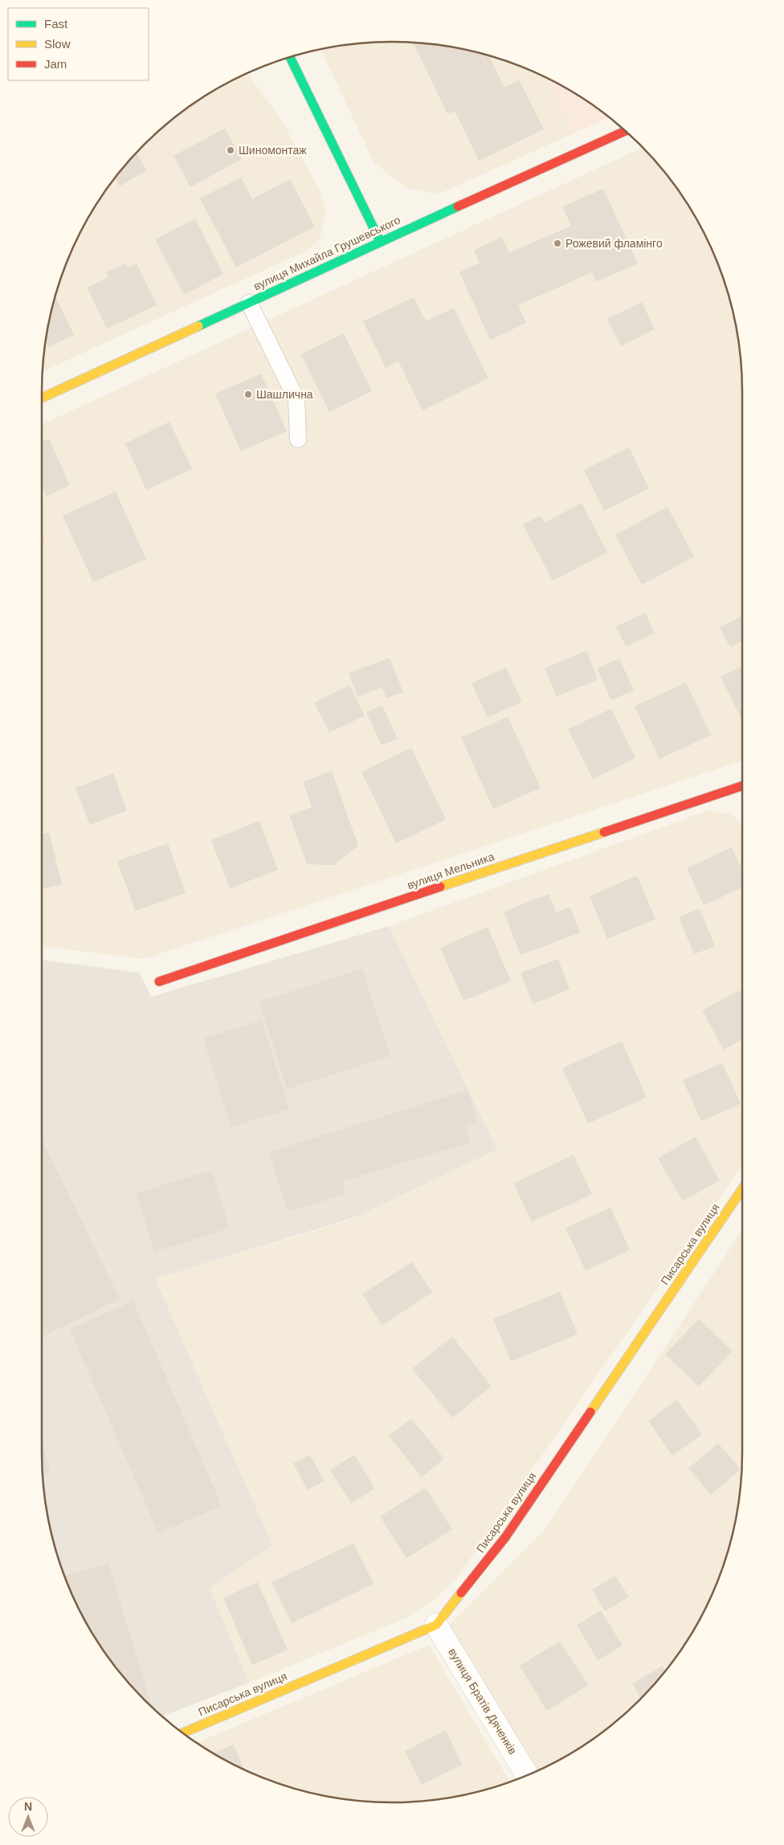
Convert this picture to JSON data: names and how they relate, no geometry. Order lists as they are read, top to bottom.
{
  "streets": {
    "street": [
      "вулиця Михайла Грушевського",
      "вулиця Мельника",
      "Писарська вулиця",
      "вулиця Братів Дяченків"
    ]
  },
  "crossings": [
    ["Писарська вулиця", "вулиця Братів Дяченків"]
  ],
  "places": ["Шиномонтаж", "Рожевий фламінго", "Шашлична"],
  "legend": ["Fast", "Slow", "Jam"],
  "north": "top"
}
